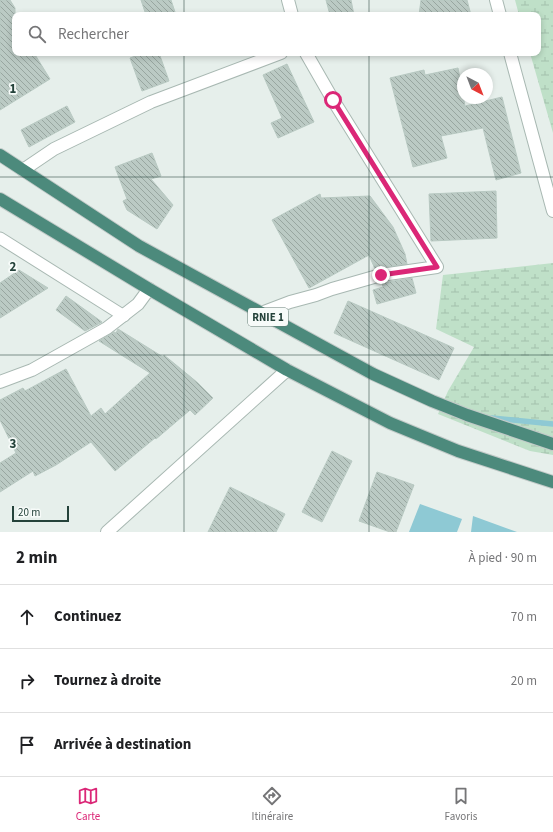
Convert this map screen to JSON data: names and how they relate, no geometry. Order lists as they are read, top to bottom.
{
  "streets": {
    "highway": ["RNIE 1"]
  },
  "scale_bar": "20 m",
  "north": "bottom right",
  "page": {
    "search": "Rechercher",
    "scale": "20 m",
    "heading": ["2 min", "À pied · 90 m"],
    "list": [
      ["Continuez", "70 m"],
      ["Tournez à droite", "20 m"],
      "Arrivée à destination"
    ],
    "nav": ["Carte", "Itinéraire", "Favoris"]
  },
  "grid": {
    "rows": ["1", "2", "3"]
  }
}
